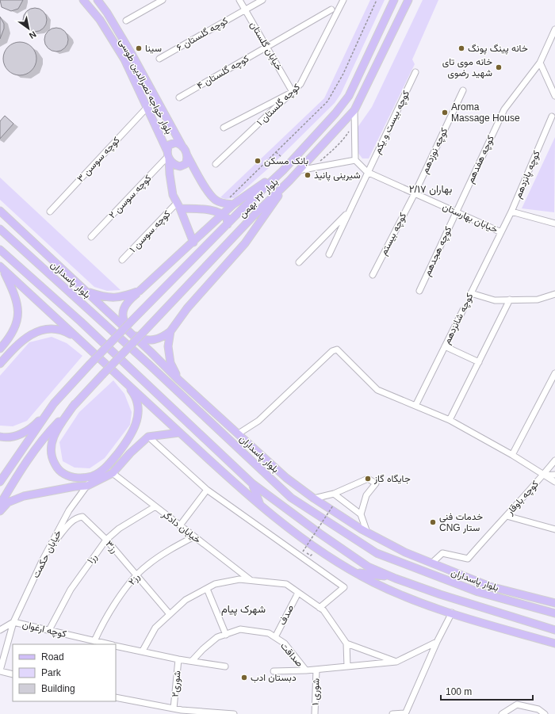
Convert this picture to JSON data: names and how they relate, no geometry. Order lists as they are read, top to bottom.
{
  "streets": {
    "main road": ["بلوار خواجه نصرالدین طوسی", "بلوار ۲۲ بهمن", "بلوار پاسداران"],
    "street": [
      "کوچه گلستان ۶",
      "خیابان گلستان",
      "کوچه گلستان ۴",
      "کوچه گلستان ۱",
      "کوچه بیست و یکم",
      "کوچه نوزدهم",
      "کوچه سوسن ۳",
      "کوچه هفدهم",
      "کوچه پانزدهم",
      "کوچه سوسن ۲",
      "خیابان بهارستان",
      "کوچه سوسن ۱",
      "کوچه بیستم",
      "کوچه هجدهم",
      "کوچه شانزدهم",
      "کوچه باوقار",
      "خیابان دادگر",
      "رز۳",
      "خیابان حکمت",
      "رز۱",
      "رز۲",
      "صدف",
      "کوچه ارغوان",
      "صداقت",
      "شوری۲",
      "شوری ۱"
    ]
  },
  "crossings": [
    ["کوچه گلستان ۶", "خیابان گلستان"],
    ["خیابان گلستان", "کوچه گلستان ۴"],
    ["خیابان گلستان", "کوچه گلستان ۱"],
    ["بلوار خواجه نصرالدین طوسی", "کوچه سوسن ۳"],
    ["بلوار خواجه نصرالدین طوسی", "کوچه سوسن ۲"],
    ["کوچه بیست و یکم", "خیابان بهارستان"],
    ["کوچه نوزدهم", "خیابان بهارستان"],
    ["کوچه نوزدهم", "کوچه بیستم"],
    ["کوچه هفدهم", "خیابان بهارستان"],
    ["کوچه هفدهم", "کوچه هجدهم"],
    ["کوچه پانزدهم", "خیابان بهارستان"],
    ["کوچه پانزدهم", "کوچه شانزدهم"],
    ["خیابان بهارستان", "کوچه بیستم"],
    ["خیابان بهارستان", "کوچه هجدهم"],
    ["خیابان بهارستان", "کوچه شانزدهم"],
    ["خیابان دادگر", "رز۱"],
    ["خیابان دادگر", "رز۲"],
    ["رز۳", "خیابان حکمت"],
    ["رز۳", "رز۱"],
    ["رز۳", "رز۲"],
    ["خیابان حکمت", "کوچه ارغوان"],
    ["رز۱", "کوچه ارغوان"],
    ["رز۲", "کوچه ارغوان"],
    ["صدف", "صداقت"],
    ["کوچه ارغوان", "صداقت"],
    ["کوچه ارغوان", "شوری۲"],
    ["صداقت", "شوری ۱"]
  ],
  "districts": ["۲/۱۷ بهاران", "شهرک پیام"],
  "places": [
    "سینا",
    "خانه پینگ پونگ",
    "خانه موی تای شهید رضوی",
    "Aroma Massage House",
    "بانک مسکن",
    "شیرینی پانیذ",
    "جایگاه گاز",
    "خدمات فنی‌ CNG ستار",
    "دبستان ادب"
  ],
  "legend": ["Road", "Park", "Building"],
  "scale_bar": "100 m",
  "north": "bottom right"
}
